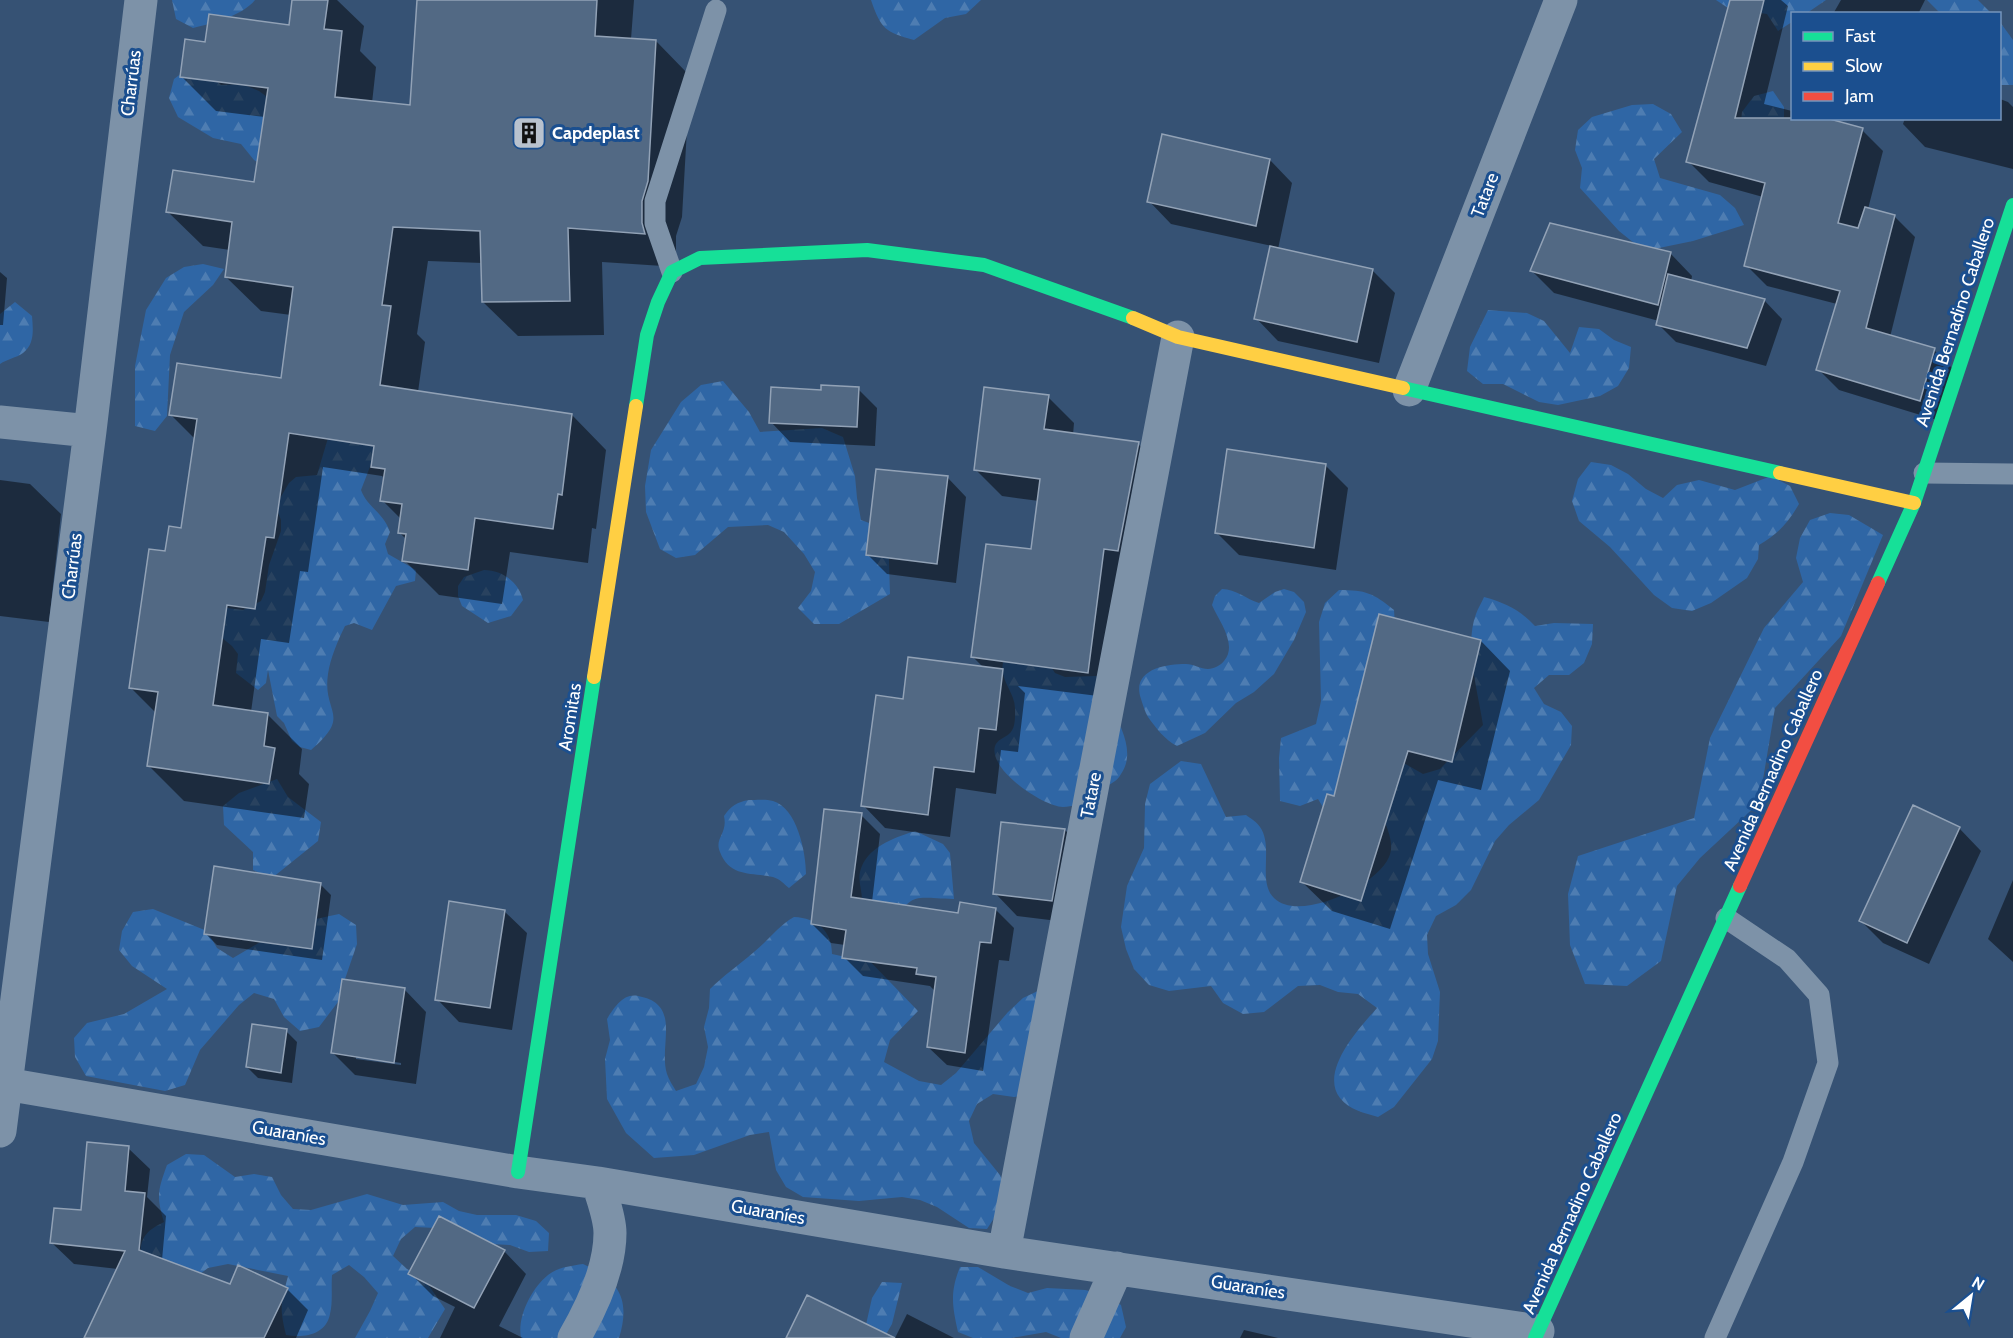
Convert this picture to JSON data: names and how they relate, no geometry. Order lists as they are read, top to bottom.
{
  "streets": {
    "street": [
      "Charrúas",
      "Tatare",
      "Avenida Bernadino Caballero",
      "Aromitas",
      "Guaraníes"
    ]
  },
  "crossings": [
    ["Charrúas", "Guaraníes"],
    ["Tatare", "Guaraníes"],
    ["Avenida Bernadino Caballero", "Guaraníes"],
    ["Aromitas", "Guaraníes"]
  ],
  "places": {
    "building": ["Capdeplast"]
  },
  "legend": ["Fast", "Slow", "Jam"],
  "north": "top right"
}
